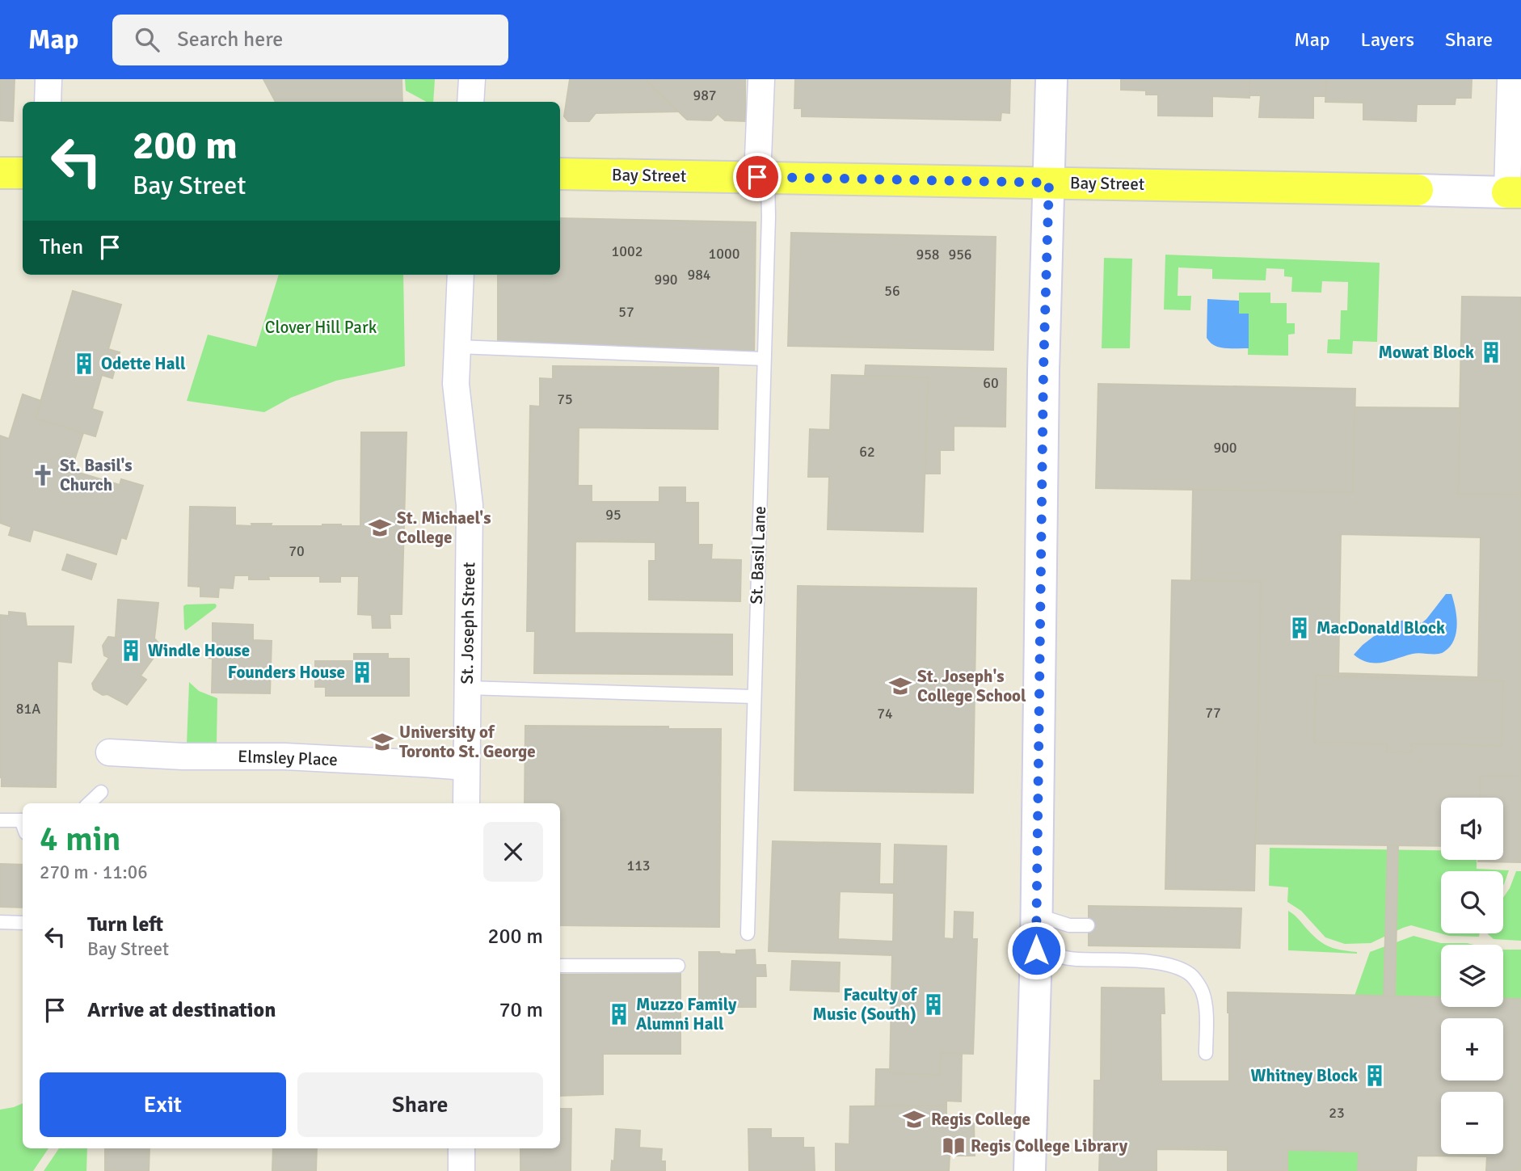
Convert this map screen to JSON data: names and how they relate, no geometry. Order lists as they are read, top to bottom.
{
  "streets": {
    "main road": ["Bay Street"],
    "street": ["St. Joseph Street", "Elmsley Place"],
    "lane": ["St. Basil Lane"]
  },
  "crossings": [
    ["Bay Street", "St. Basil Lane"],
    ["St. Joseph Street", "Elmsley Place"]
  ],
  "parks": ["Clover Hill Park"],
  "places": {
    "building": [
      "Mowat Block",
      "Odette Hall",
      "MacDonald Block",
      "Windle House",
      "Founders House",
      "Faculty of Music (South)",
      "Muzzo Family Alumni Hall",
      "Whitney Block"
    ],
    "church": ["St. Basil's Church"],
    "school or university": [
      "St. Michael's College",
      "St. Joseph's College School",
      "University of Toronto St. George",
      "Regis College"
    ],
    "library": ["Regis College Library"]
  },
  "house_numbers": [
    "987",
    "1002",
    "1000",
    "958",
    "956",
    "984",
    "990",
    "56",
    "57",
    "60",
    "75",
    "900",
    "62",
    "95",
    "70",
    "81A",
    "77",
    "74",
    "113",
    "23"
  ],
  "page": {
    "header": "Map",
    "search": "Search here",
    "nav": ["Map", "Layers", "Share"],
    "turn": ["200 m", "Bay Street"],
    "then": "Then",
    "map_buttons": ["+", "−"],
    "heading": ["4 min", "270 m · 11:06"],
    "list": [
      {
        "name": "Turn left",
        "note": "Bay Street",
        "value": "200 m"
      },
      {
        "name": "Arrive at destination",
        "value": "70 m"
      }
    ],
    "buttons": ["Exit", "Share"]
  }
}
